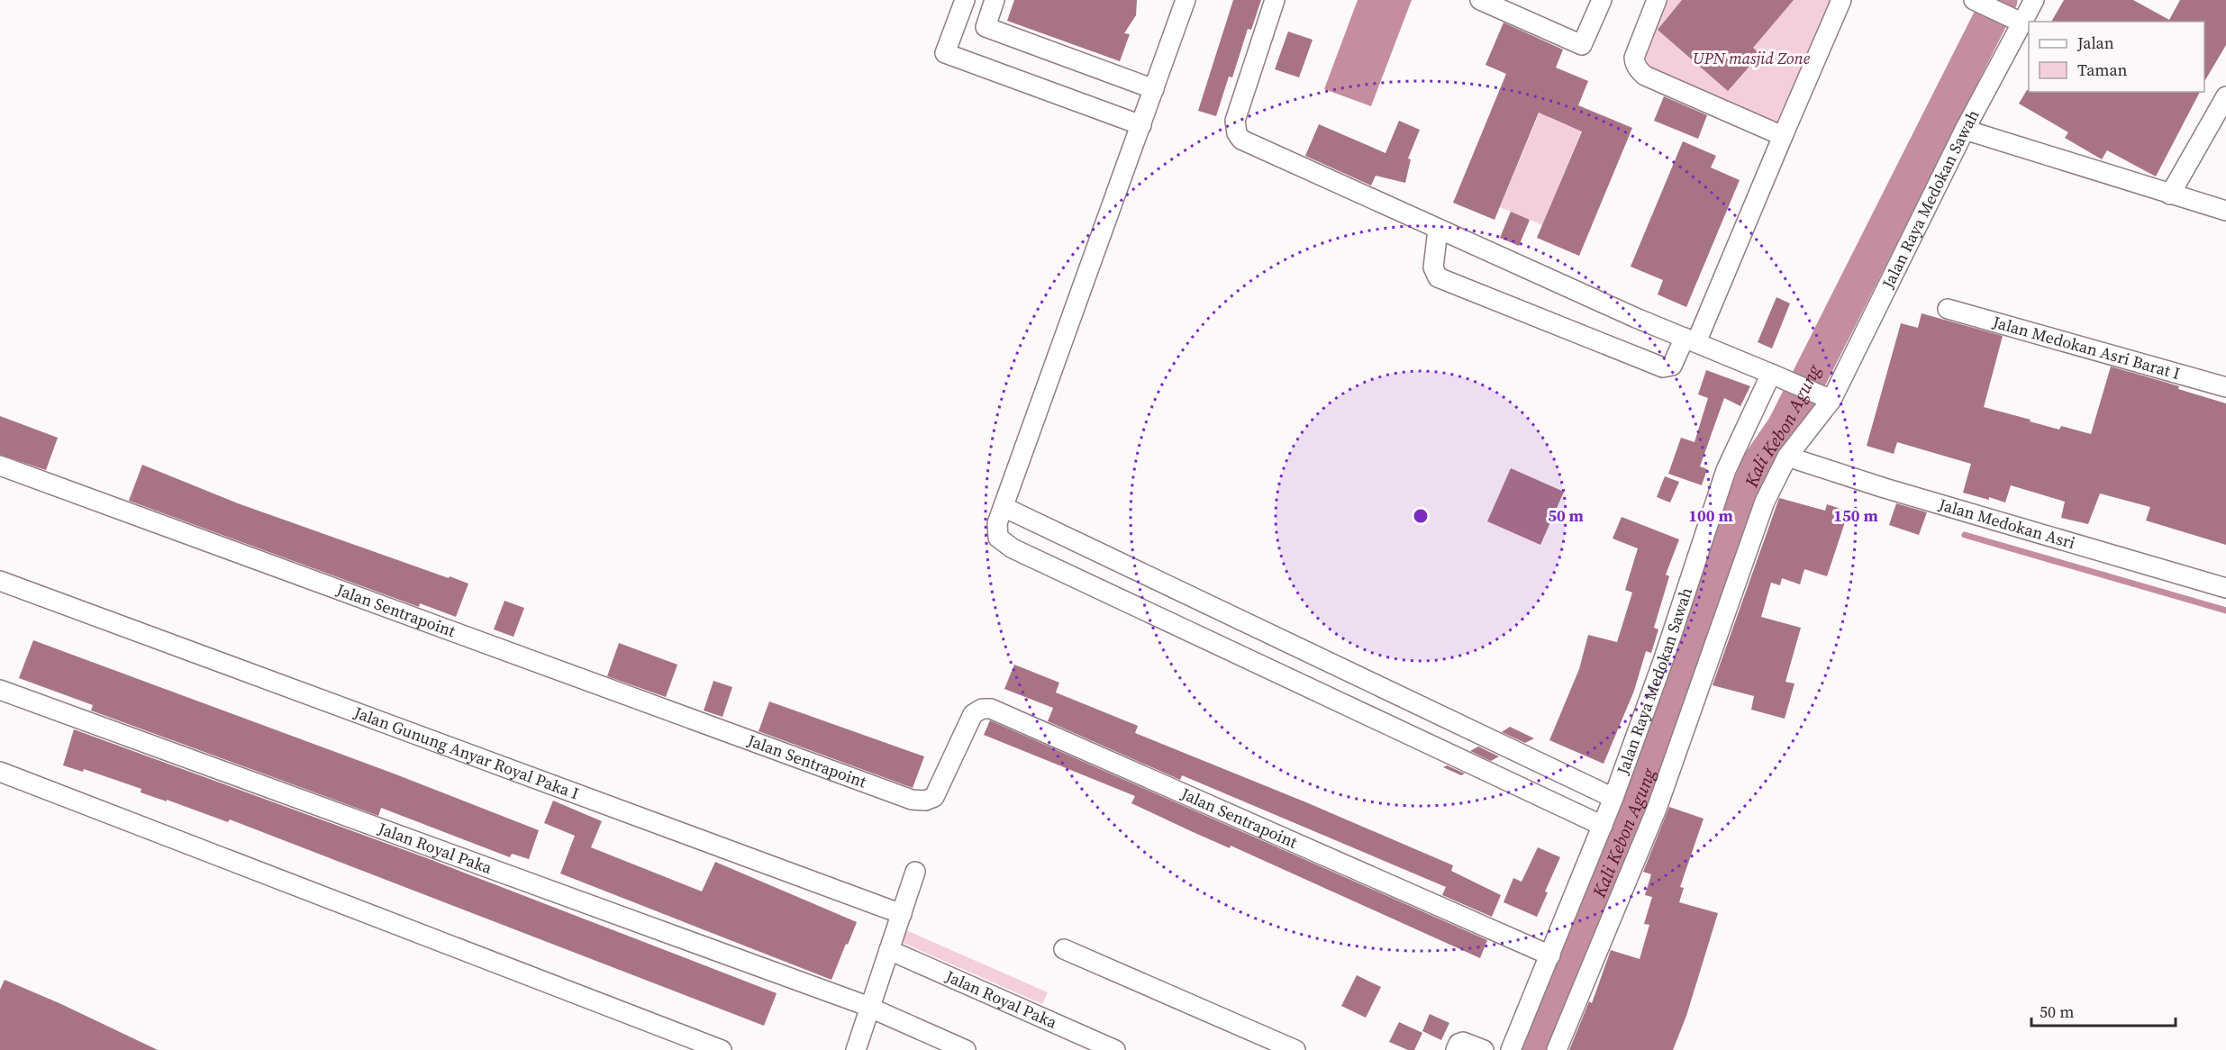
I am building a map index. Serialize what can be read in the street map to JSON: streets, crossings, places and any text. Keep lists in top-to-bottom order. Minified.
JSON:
{"streets":{"street":["Jalan Raya Medokan Sawah","Jalan Medokan Asri Barat I","Jalan Medokan Asri","Jalan Sentrapoint","Jalan Gunung Anyar Royal Paka I","Jalan Royal Paka"]},"crossings":[["Jalan Raya Medokan Sawah","Jalan Medokan Asri"],["Jalan Raya Medokan Sawah","Jalan Sentrapoint"]],"water":["Kali Kebon Agung"],"parks":["UPN masjid Zone"],"legend":["Jalan","Taman"],"scale_bar":"50 m","rings":["50 m","100 m","150 m"]}
